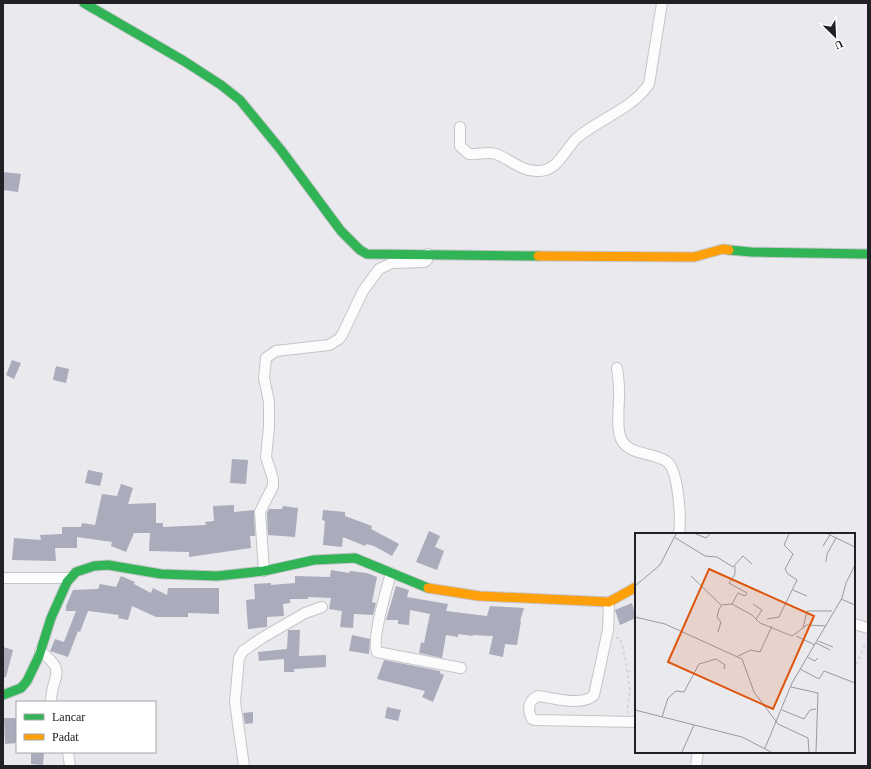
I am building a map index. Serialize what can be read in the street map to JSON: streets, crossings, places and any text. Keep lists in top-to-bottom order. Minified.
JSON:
{"legend":["Lancar","Padat"],"north":"bottom right"}
